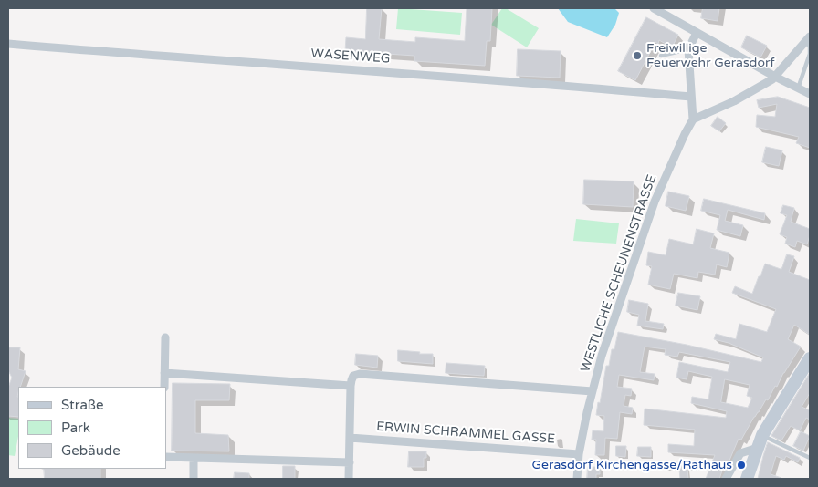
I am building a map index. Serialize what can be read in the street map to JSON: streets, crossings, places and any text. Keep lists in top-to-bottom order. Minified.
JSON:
{"streets":{"street":["WASENWEG","WESTLICHE SCHEUNENSTRASSE","ERWIN SCHRAMMEL GASSE"]},"crossings":[["WESTLICHE SCHEUNENSTRASSE","ERWIN SCHRAMMEL GASSE"]],"places":["Freiwillige Feuerwehr Gerasdorf","Gerasdorf Kirchengasse/Rathaus"],"legend":["Straße","Park","Gebäude"]}
